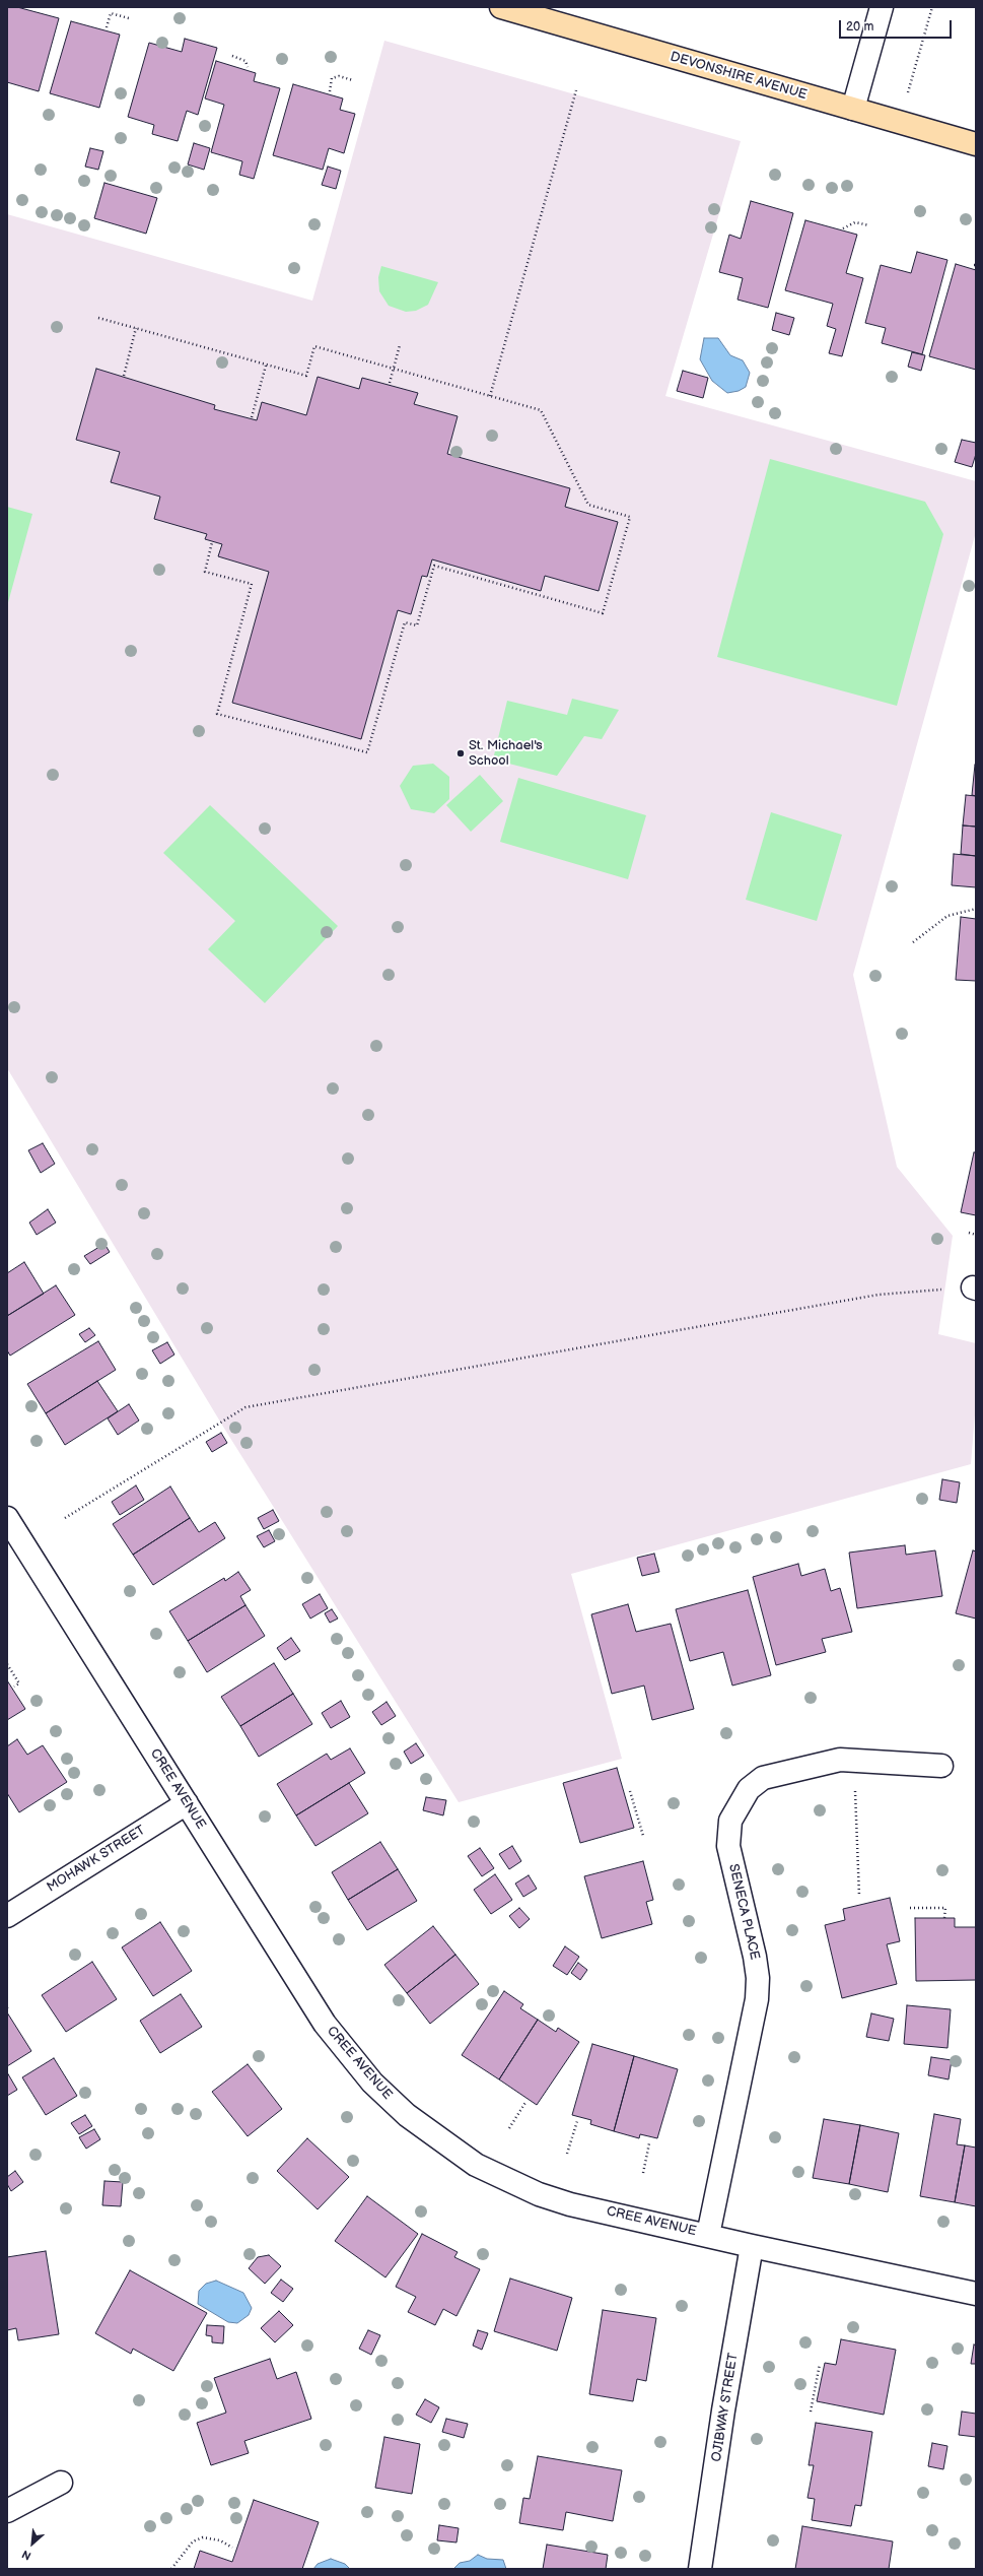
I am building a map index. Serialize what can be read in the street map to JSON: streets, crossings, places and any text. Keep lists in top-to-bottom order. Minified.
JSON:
{"streets":{"main road":["DEVONSHIRE AVENUE"],"street":["CREE AVENUE","MOHAWK STREET","SENECA PLACE","OJIBWAY STREET"]},"crossings":[["CREE AVENUE","MOHAWK STREET"],["CREE AVENUE","SENECA PLACE"],["CREE AVENUE","OJIBWAY STREET"]],"places":["St. Michael's School"],"scale_bar":"20 m","north":"bottom left"}
